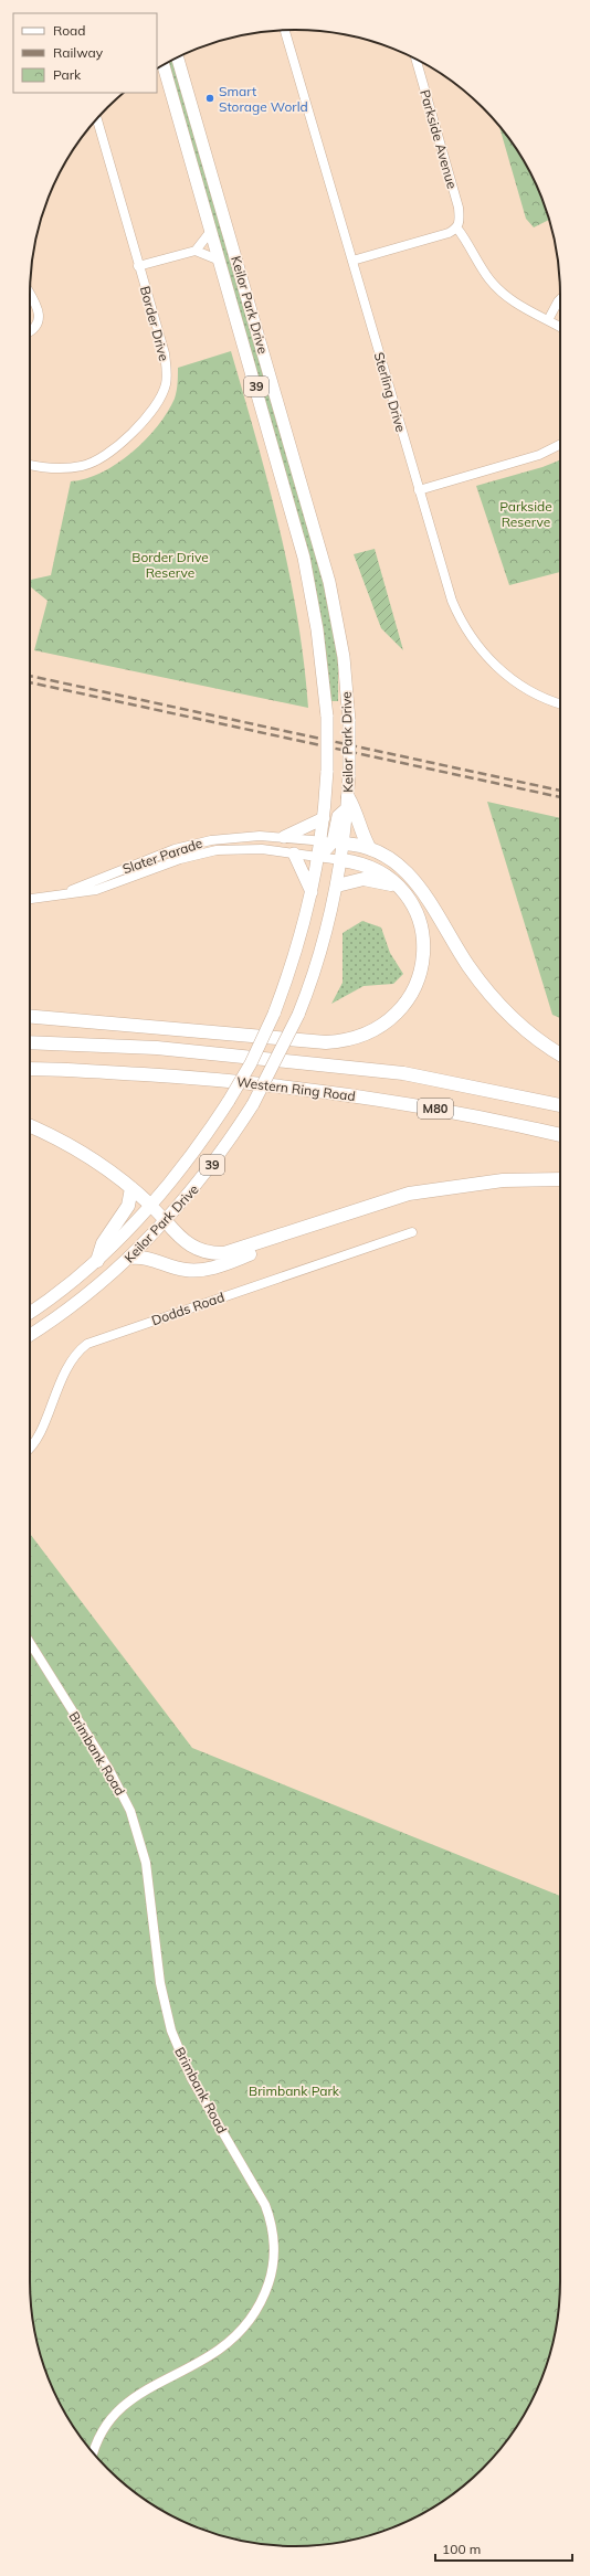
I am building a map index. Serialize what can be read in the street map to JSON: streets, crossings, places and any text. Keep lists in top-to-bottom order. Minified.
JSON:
{"streets":{"highway":["Western Ring Road","M80"],"main road":["Keilor Park Drive","39"],"street":["Parkside Avenue","Border Drive","Sterling Drive","Slater Parade","Dodds Road","Brimbank Road"]},"crossings":[["Keilor Park Drive","Slater Parade"]],"parks":["Parkside Reserve","Border Drive Reserve","Brimbank Park"],"places":["Smart Storage World"],"legend":["Road","Railway","Park"],"scale_bar":"100 m"}
